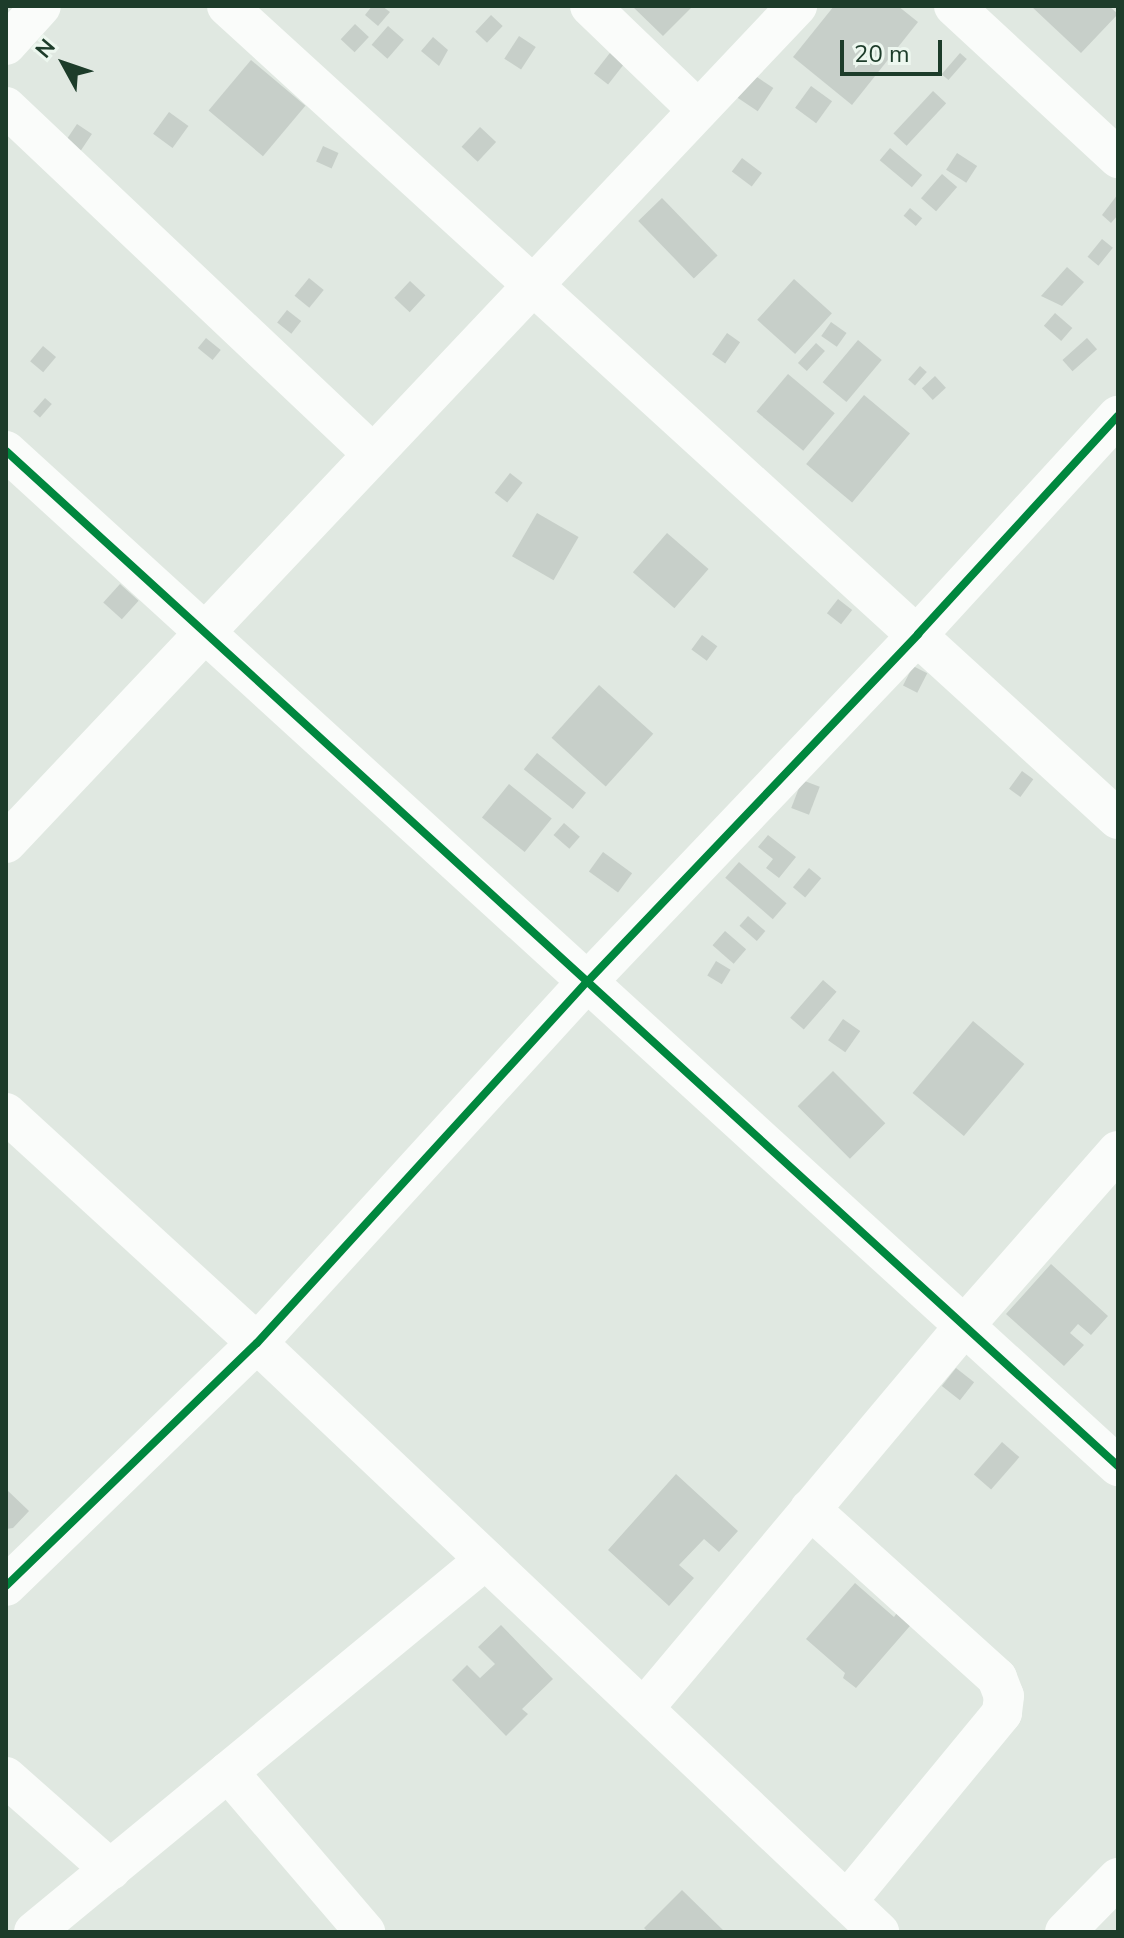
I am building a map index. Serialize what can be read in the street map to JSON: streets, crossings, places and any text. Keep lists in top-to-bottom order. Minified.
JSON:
{"scale_bar":"20 m","north":"top left"}
